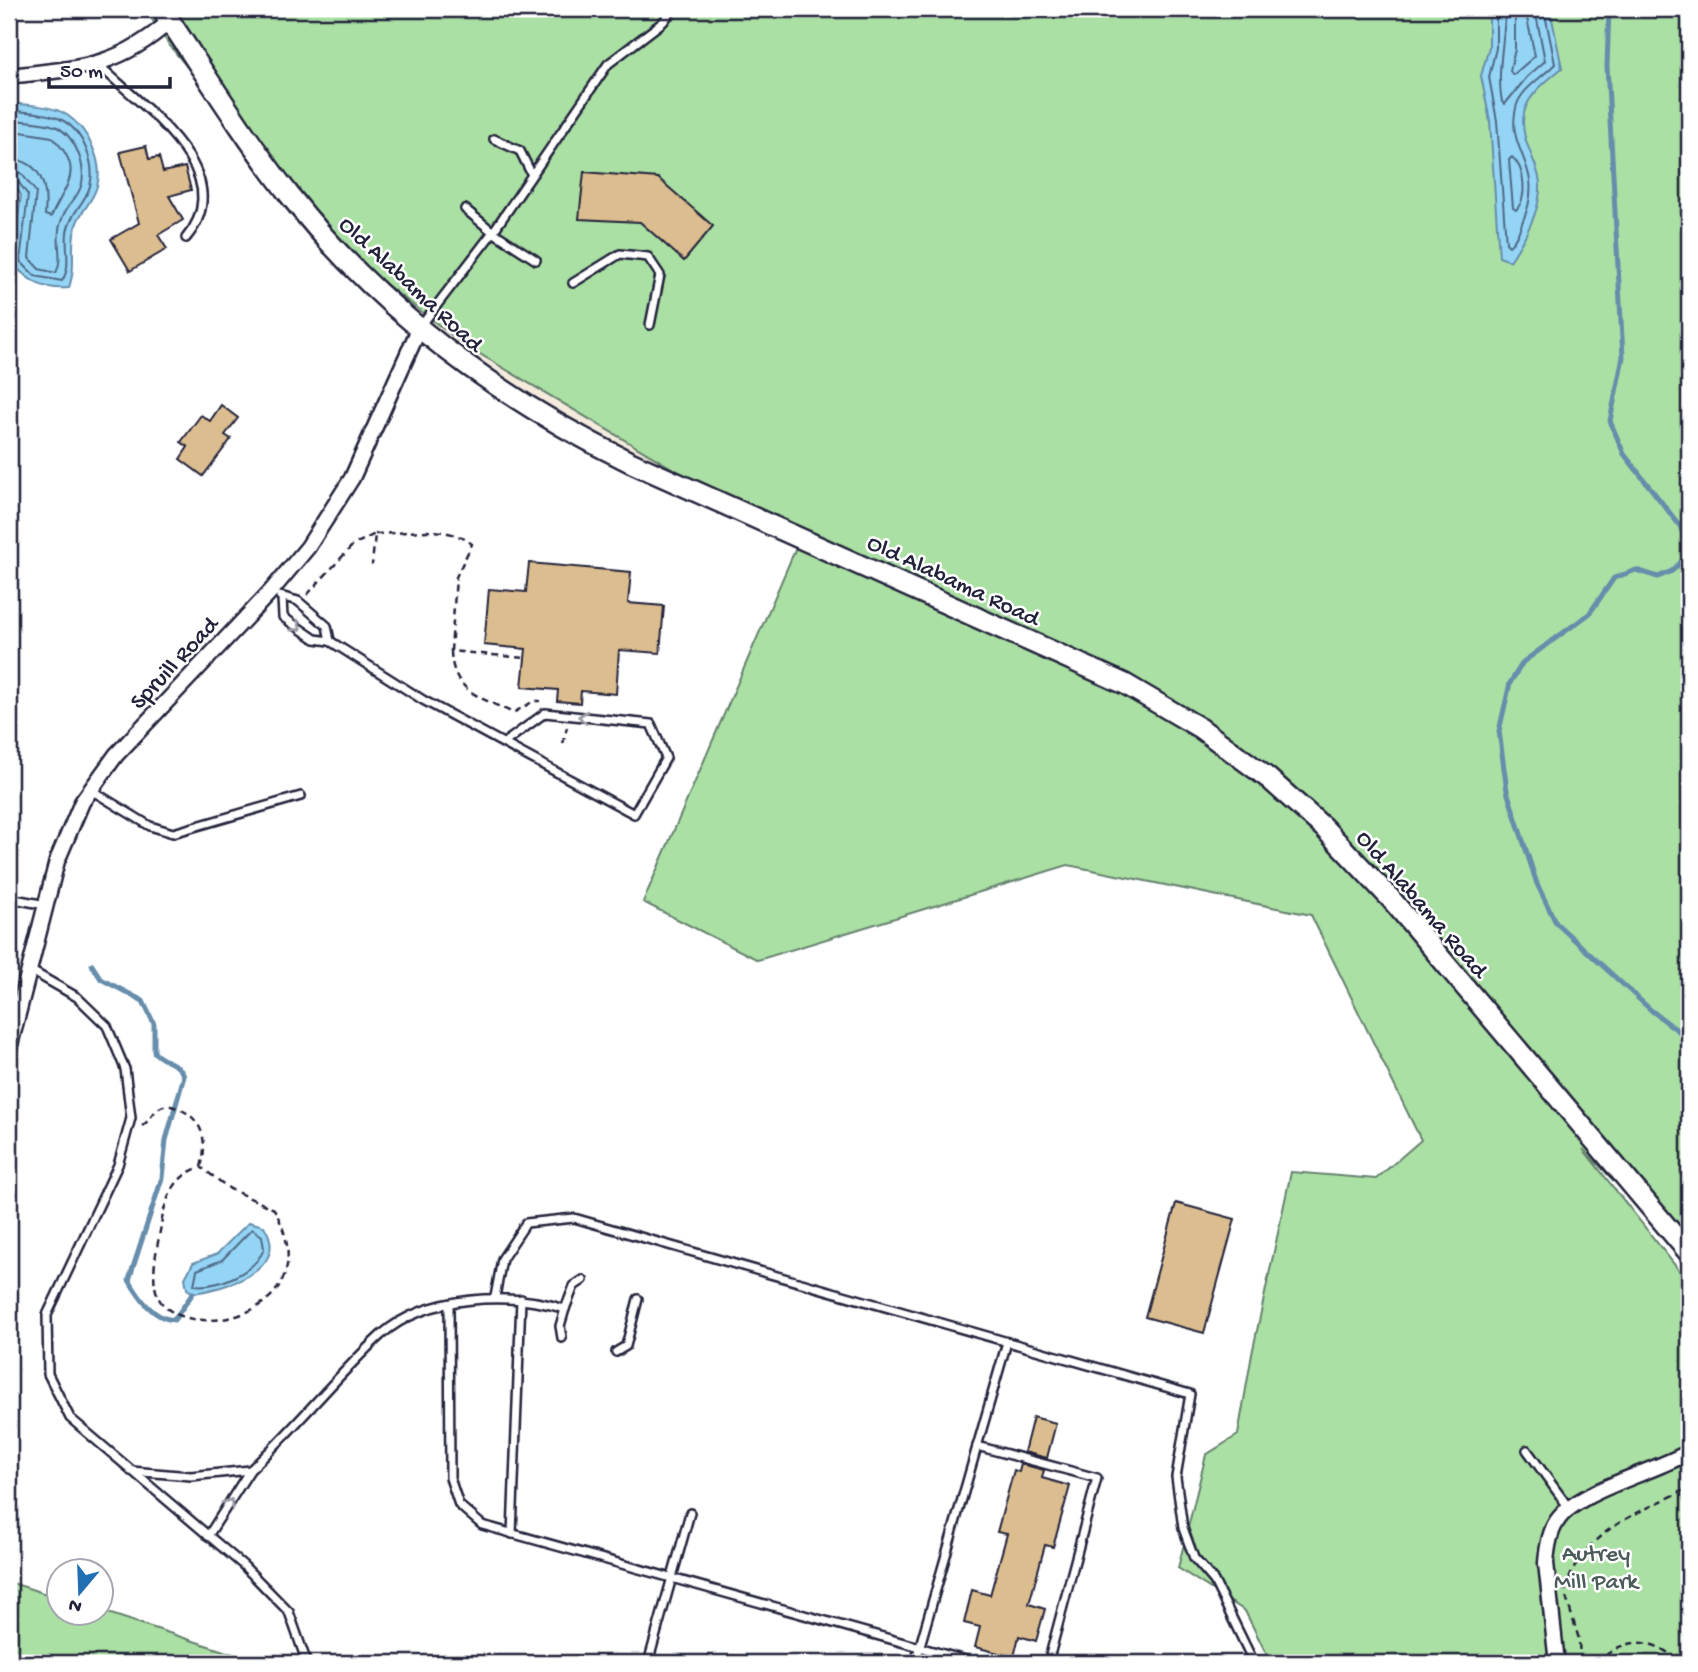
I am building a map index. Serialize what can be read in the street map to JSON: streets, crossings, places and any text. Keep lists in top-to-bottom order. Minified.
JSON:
{"streets":{"main road":["Old Alabama Road"],"street":["Spruill Road"]},"crossings":[["Old Alabama Road","Spruill Road"]],"parks":["Autrey Mill Park"],"scale_bar":"50 m","north":"bottom"}
